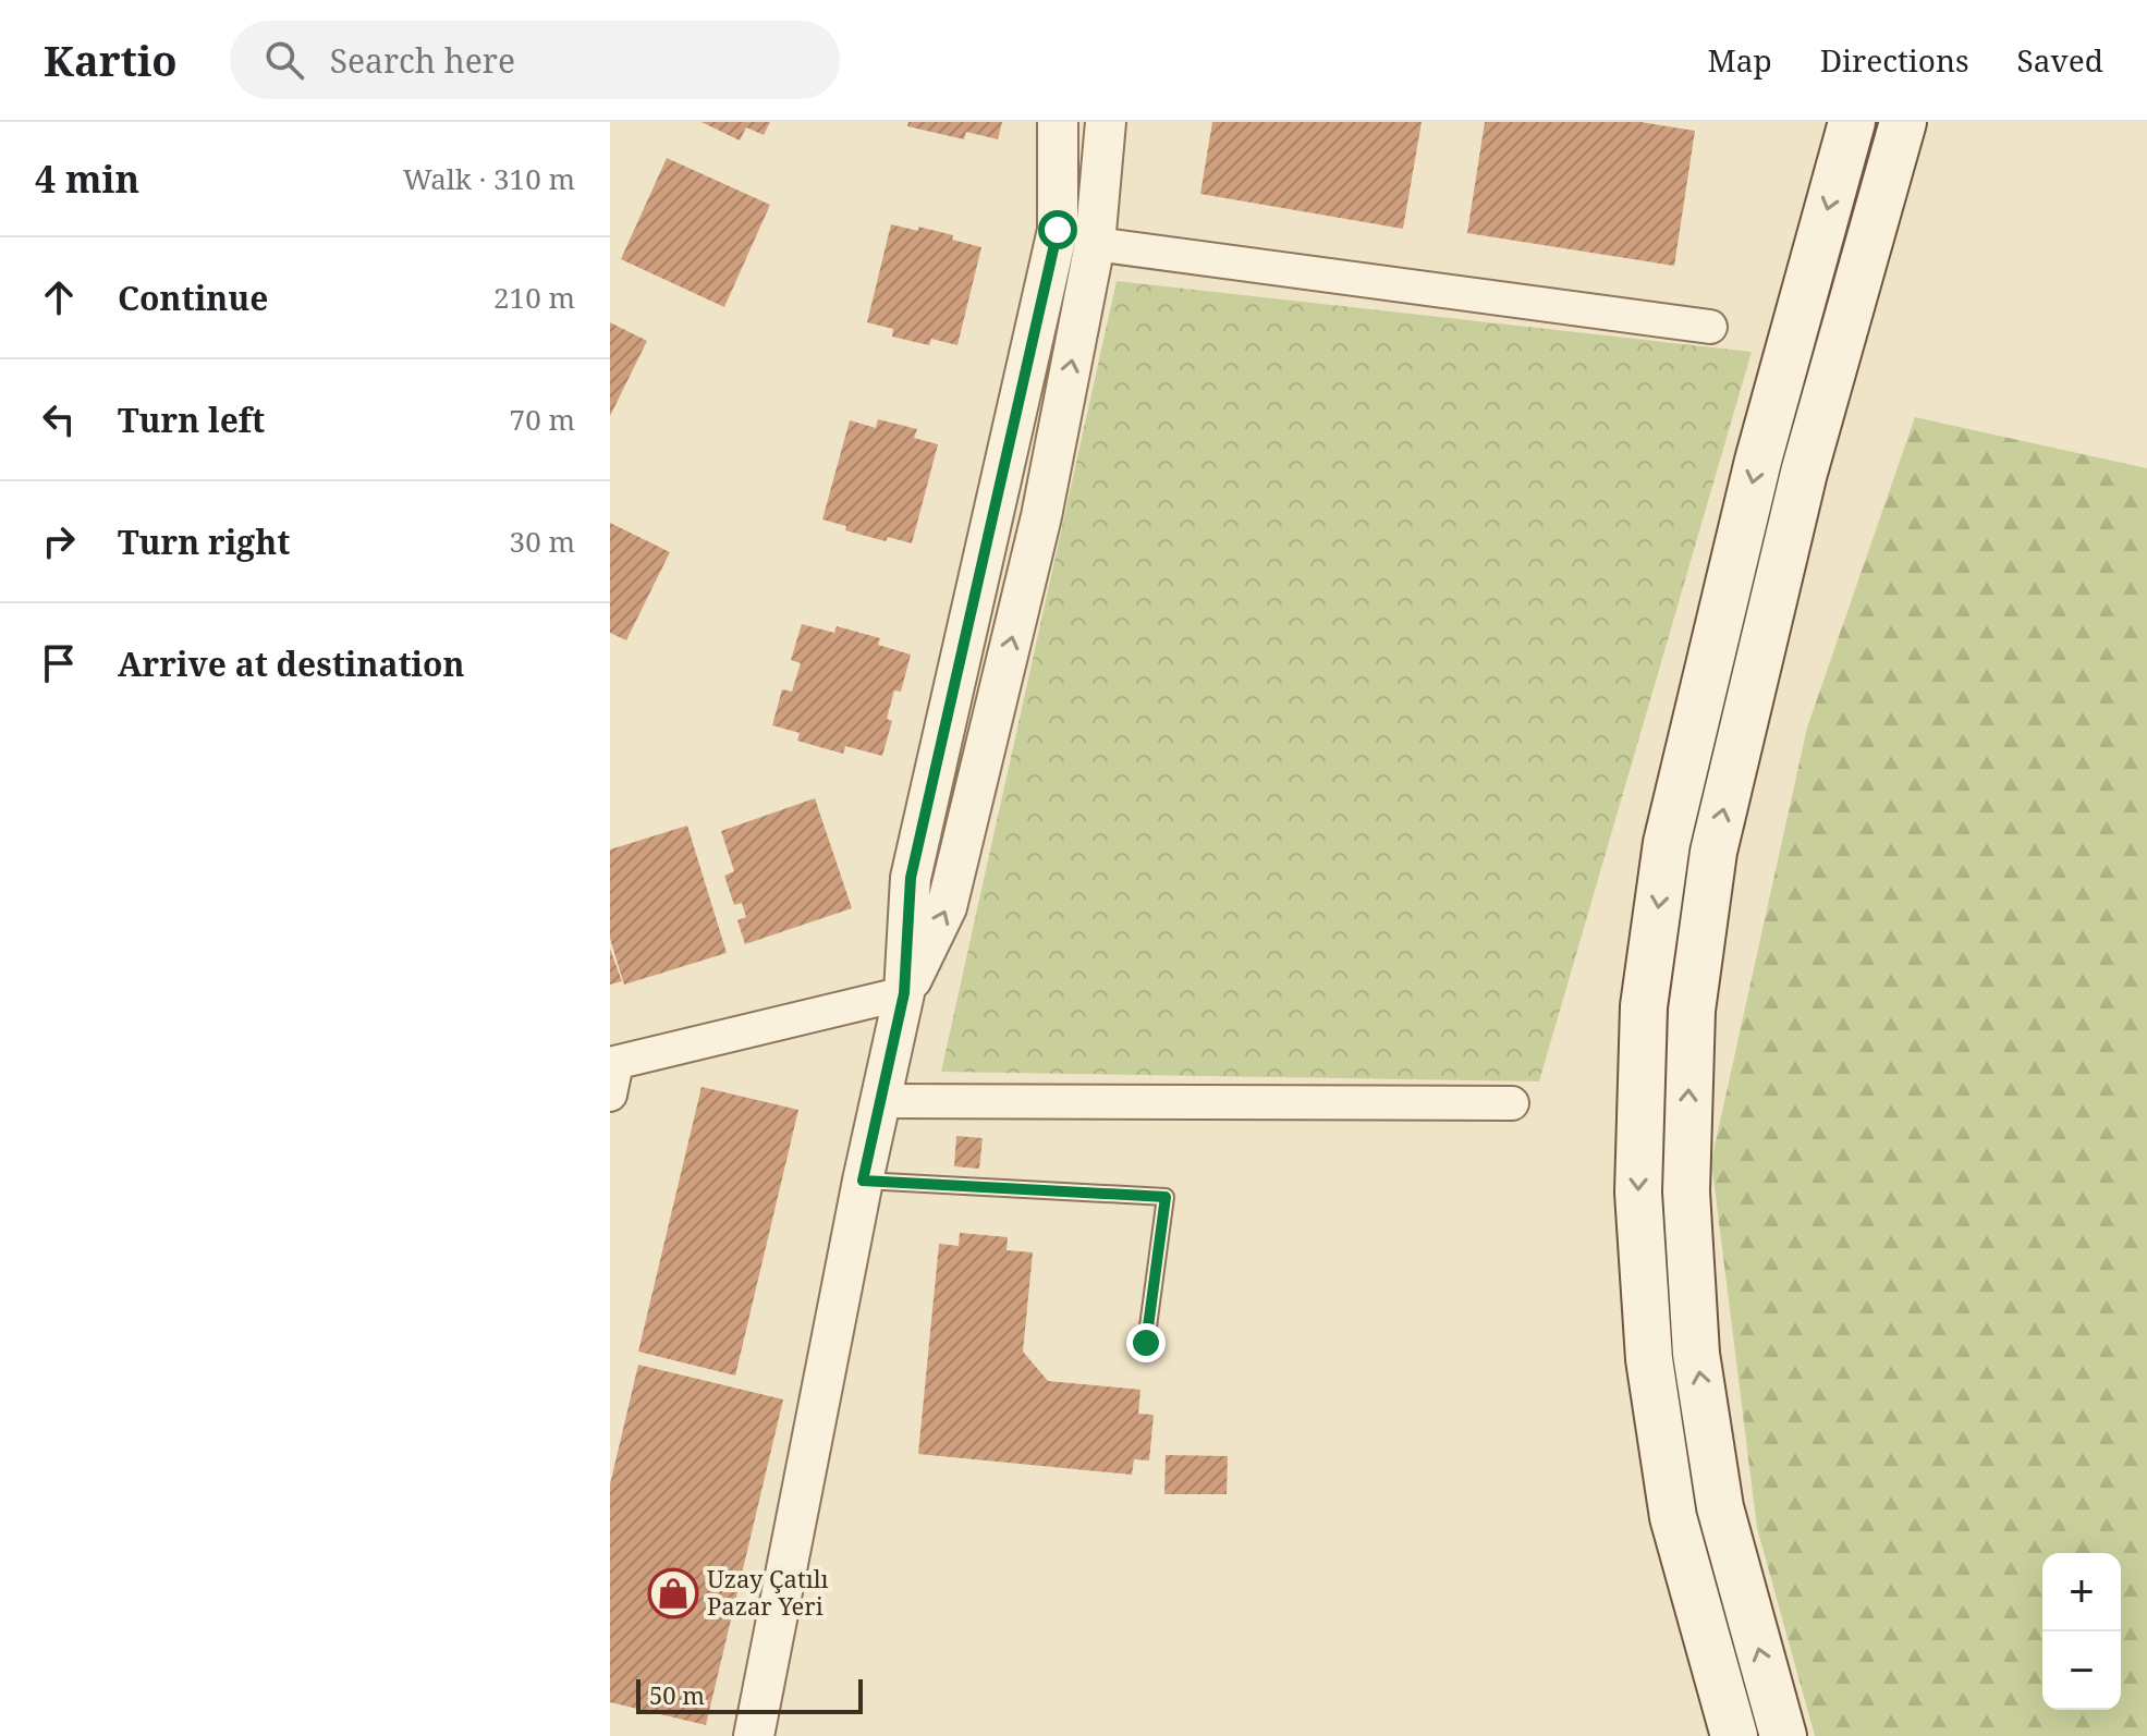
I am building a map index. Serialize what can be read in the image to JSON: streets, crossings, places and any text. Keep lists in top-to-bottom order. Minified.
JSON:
{"places":{"shop":["Uzay Çatılı Pazar Yeri"]},"scale_bar":"50 m","page":{"header":"Kartio","search":"Search here","nav":["Map","Directions","Saved"],"heading":["4 min","Walk · 310 m"],"list":[["Continue","210 m"],["Turn left","70 m"],["Turn right","30 m"],"Arrive at destination"],"map_buttons":["+","−"],"scale":"50 m"}}
